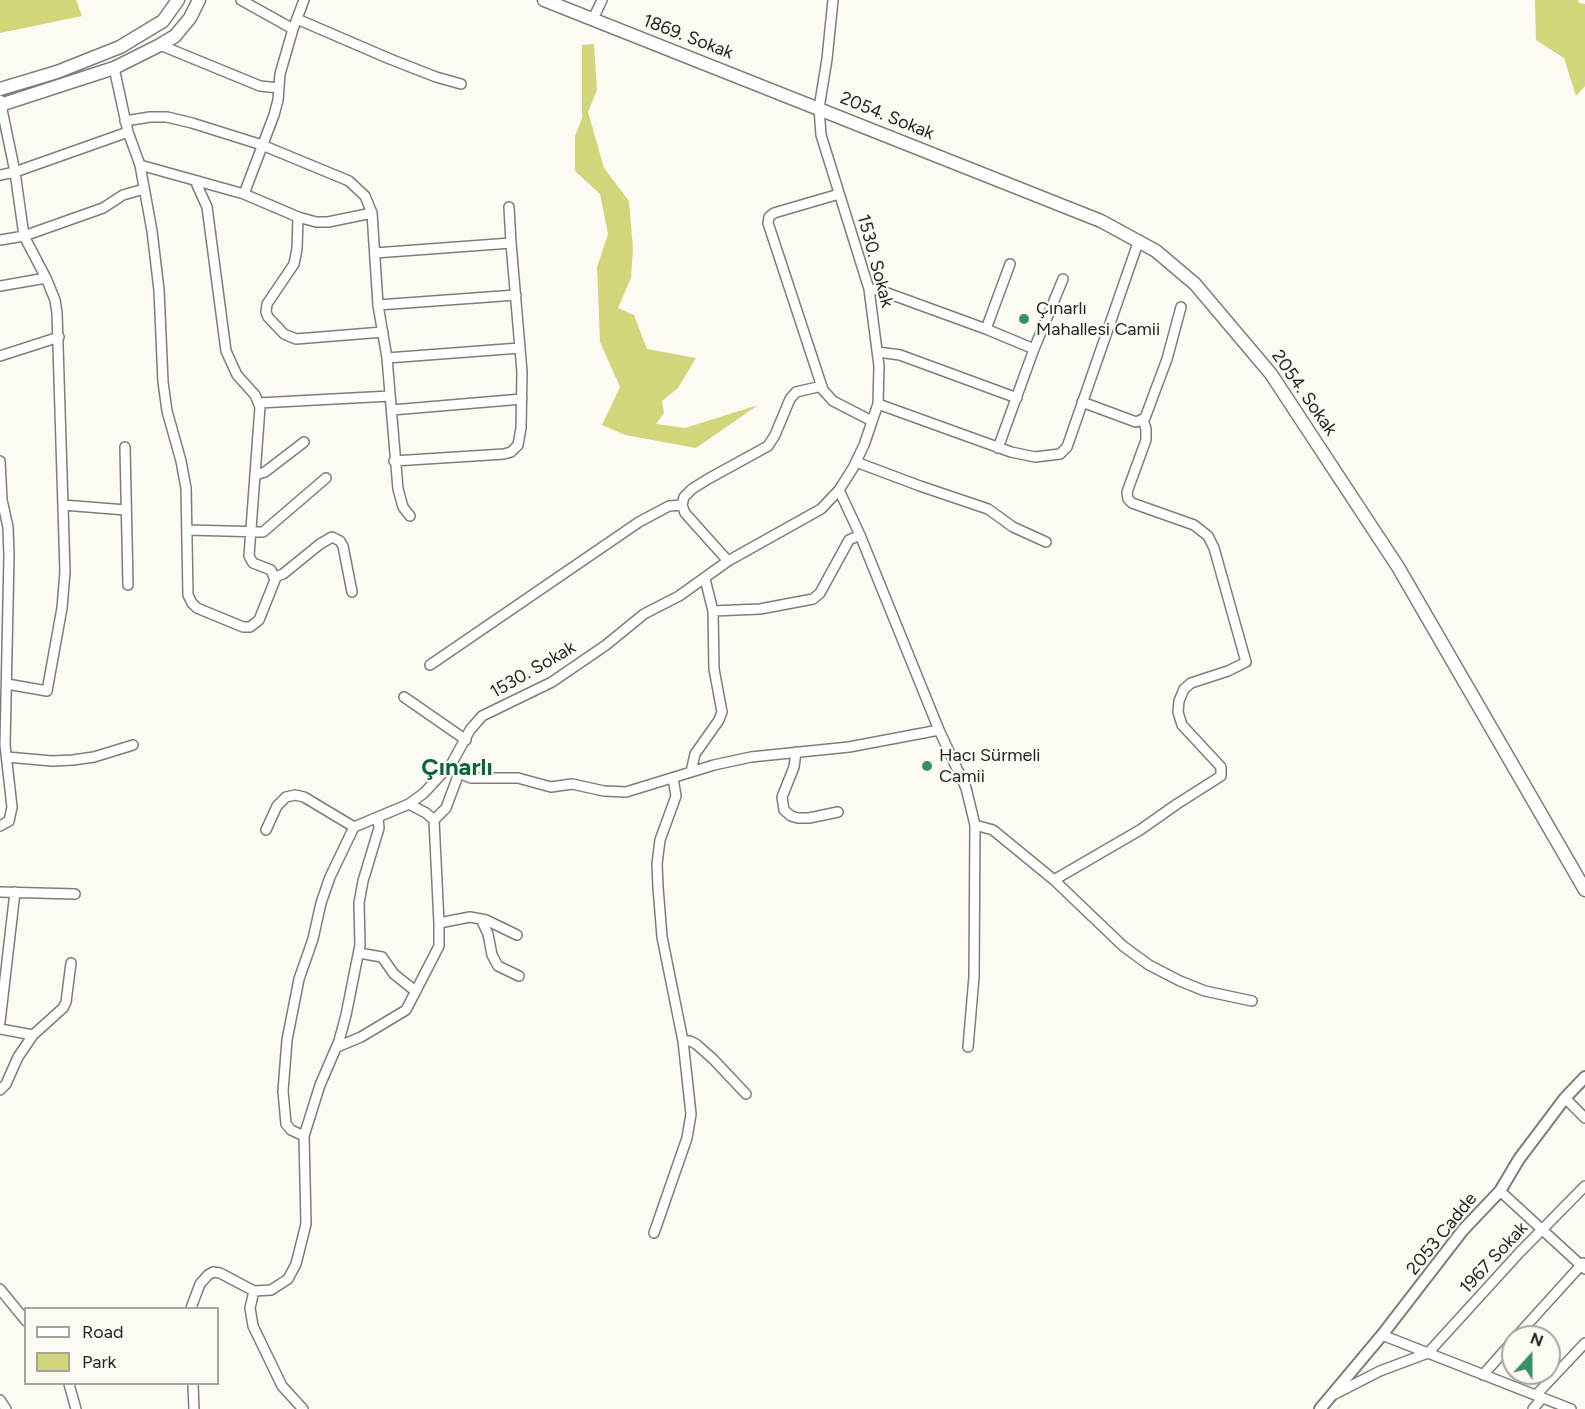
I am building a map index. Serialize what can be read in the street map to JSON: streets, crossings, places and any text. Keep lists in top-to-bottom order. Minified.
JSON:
{"streets":{"main road":["1869. Sokak","2054. Sokak"],"street":["1530. Sokak","2053 Cadde","1967 Sokak"]},"crossings":[["1869. Sokak","2054. Sokak"],["1869. Sokak","1530. Sokak"],["2054. Sokak","1530. Sokak"]],"districts":["Çınarlı"],"places":["Çınarlı Mahallesi Camii","Hacı Sürmeli Camii"],"legend":["Road","Park"],"north":"top"}
